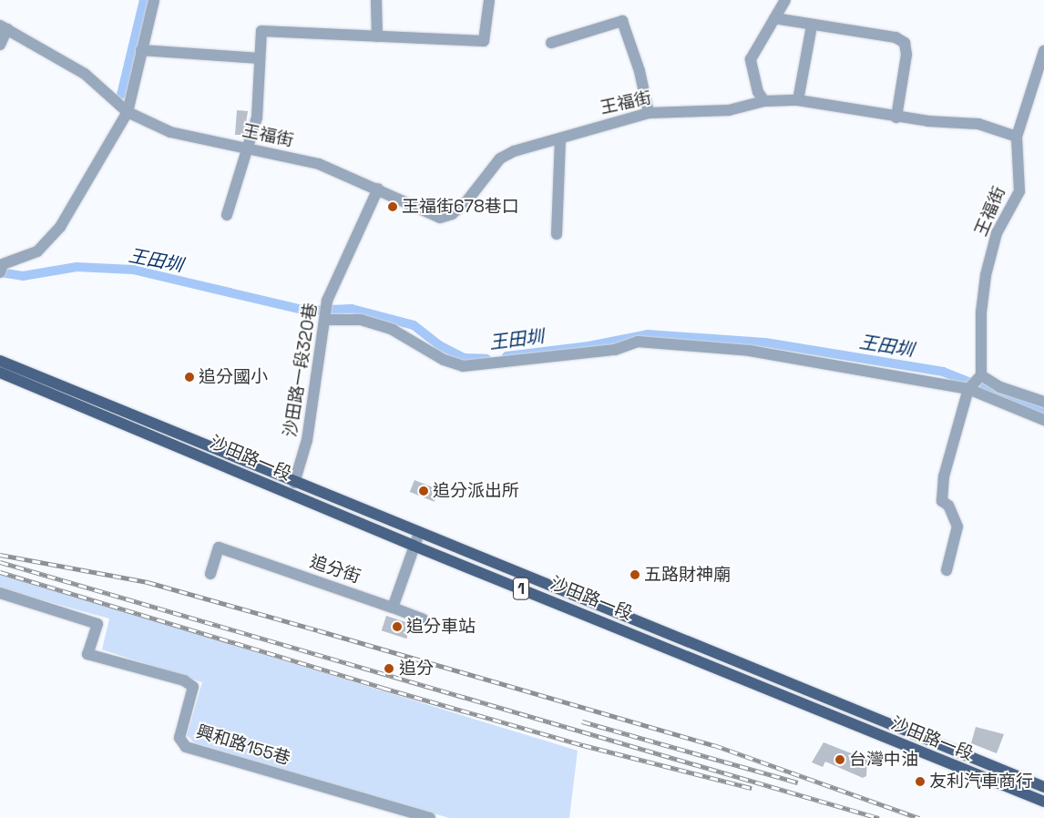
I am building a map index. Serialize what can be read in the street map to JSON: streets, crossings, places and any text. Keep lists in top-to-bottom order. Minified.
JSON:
{"streets":{"main road":["沙田路一段","1"],"street":["王福街","沙田路一段320巷","追分街","興和路155巷"]},"crossings":[["王福街","沙田路一段320巷"],["沙田路一段320巷","沙田路一段"]],"water":["王田圳"],"places":["王福街678巷口","追分國小","追分派出所","五路財神廟","追分車站","追分","台灣中油","友利汽車商行"]}
